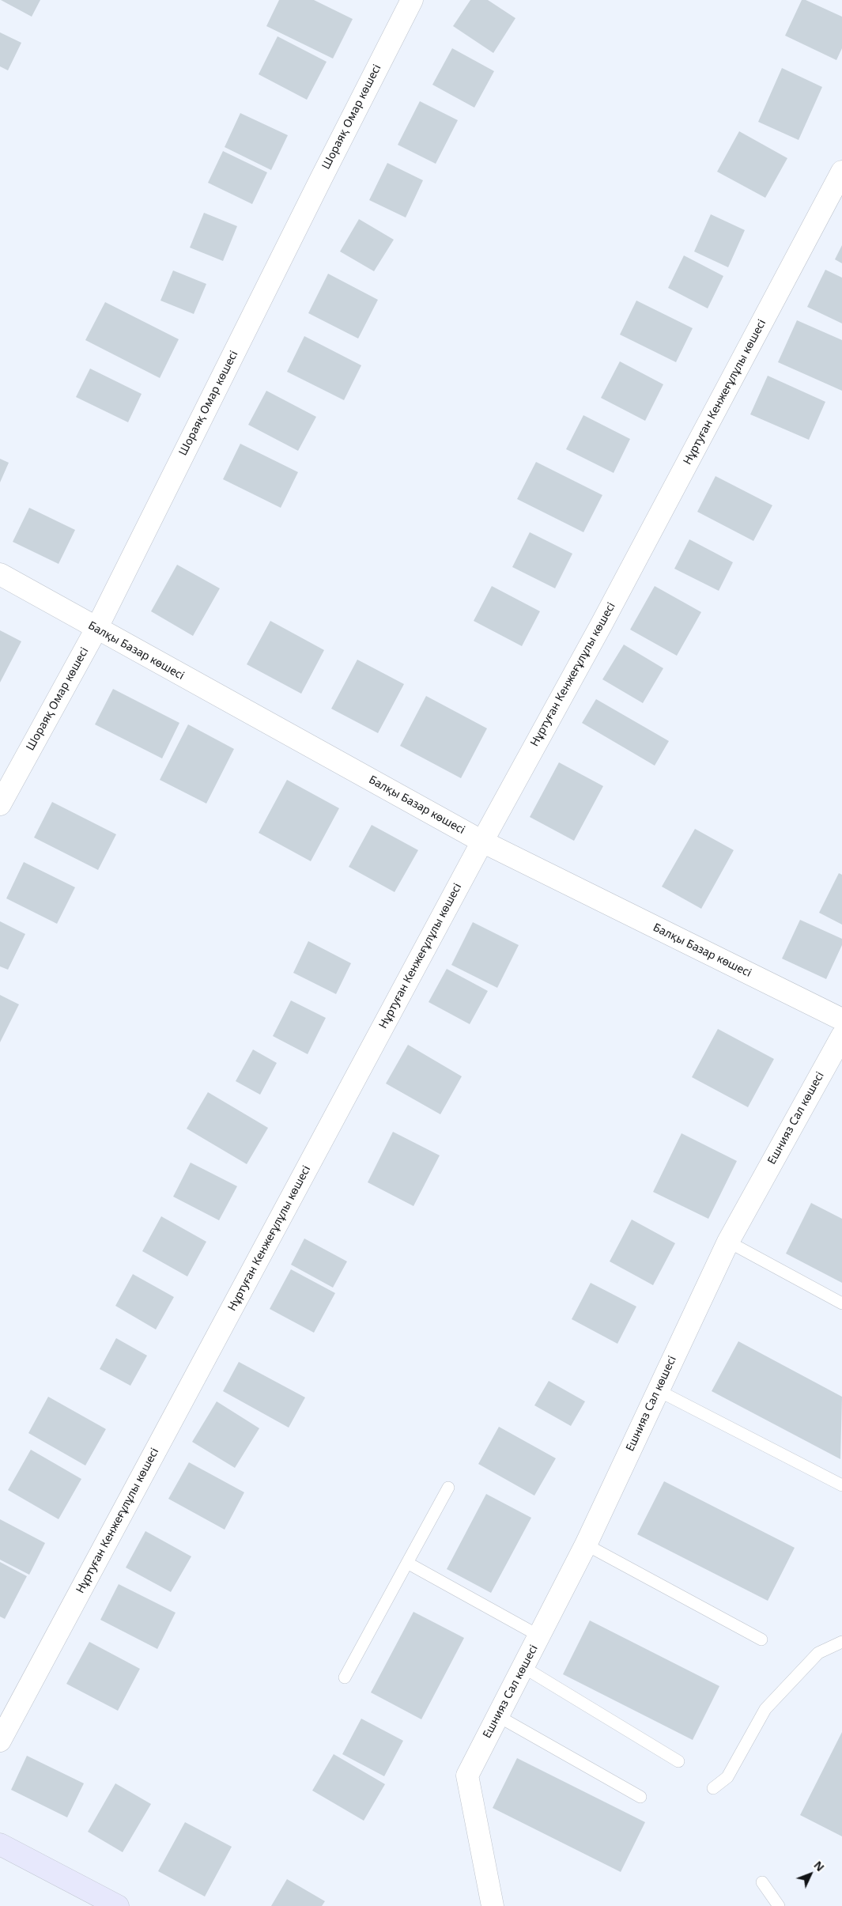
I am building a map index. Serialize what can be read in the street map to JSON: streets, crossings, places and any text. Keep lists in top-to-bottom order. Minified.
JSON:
{"streets":{"street":["Шораяқ Омар көшесі","Нұртуған Кенжеғұлұлы көшесі","Балқы Базар көшесі","Ешнияз Сал көшесі"]},"crossings":[["Шораяқ Омар көшесі","Балқы Базар көшесі"],["Нұртуған Кенжеғұлұлы көшесі","Балқы Базар көшесі"]],"north":"top right"}
